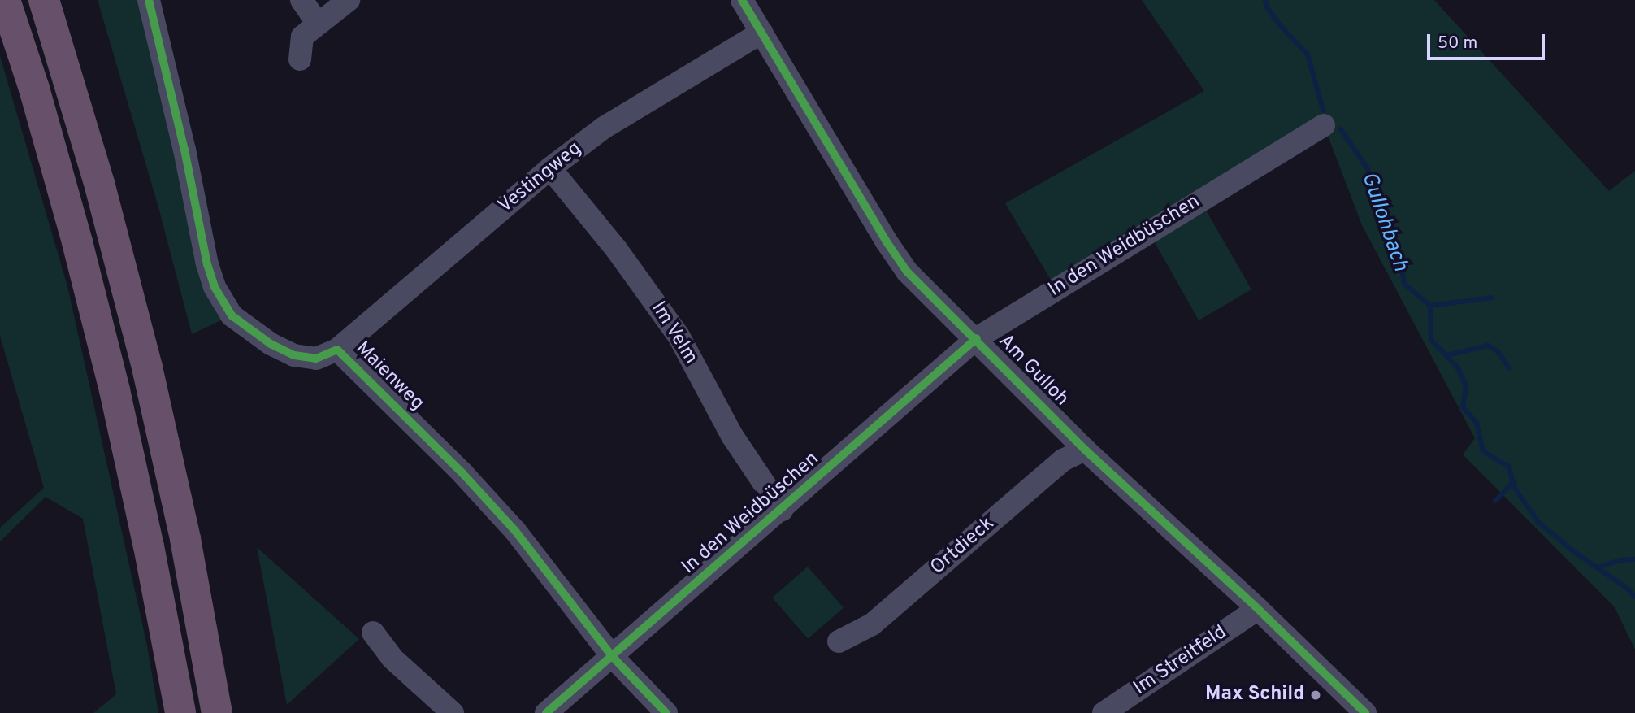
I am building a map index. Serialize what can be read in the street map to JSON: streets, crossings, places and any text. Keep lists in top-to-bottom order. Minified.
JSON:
{"streets":{"street":["Vestingweg","In den Weidbüschen","Im Velm","Am Gulloh","Maienweg","Ortdieck","Im Streitfeld"]},"crossings":[["Vestingweg","Im Velm"],["Vestingweg","Am Gulloh"],["Vestingweg","Maienweg"],["In den Weidbüschen","Im Velm"],["In den Weidbüschen","Am Gulloh"],["In den Weidbüschen","Maienweg"],["Am Gulloh","Ortdieck"],["Am Gulloh","Im Streitfeld"]],"water":["Gullohbach"],"places":["Max Schild"],"scale_bar":"50 m"}
